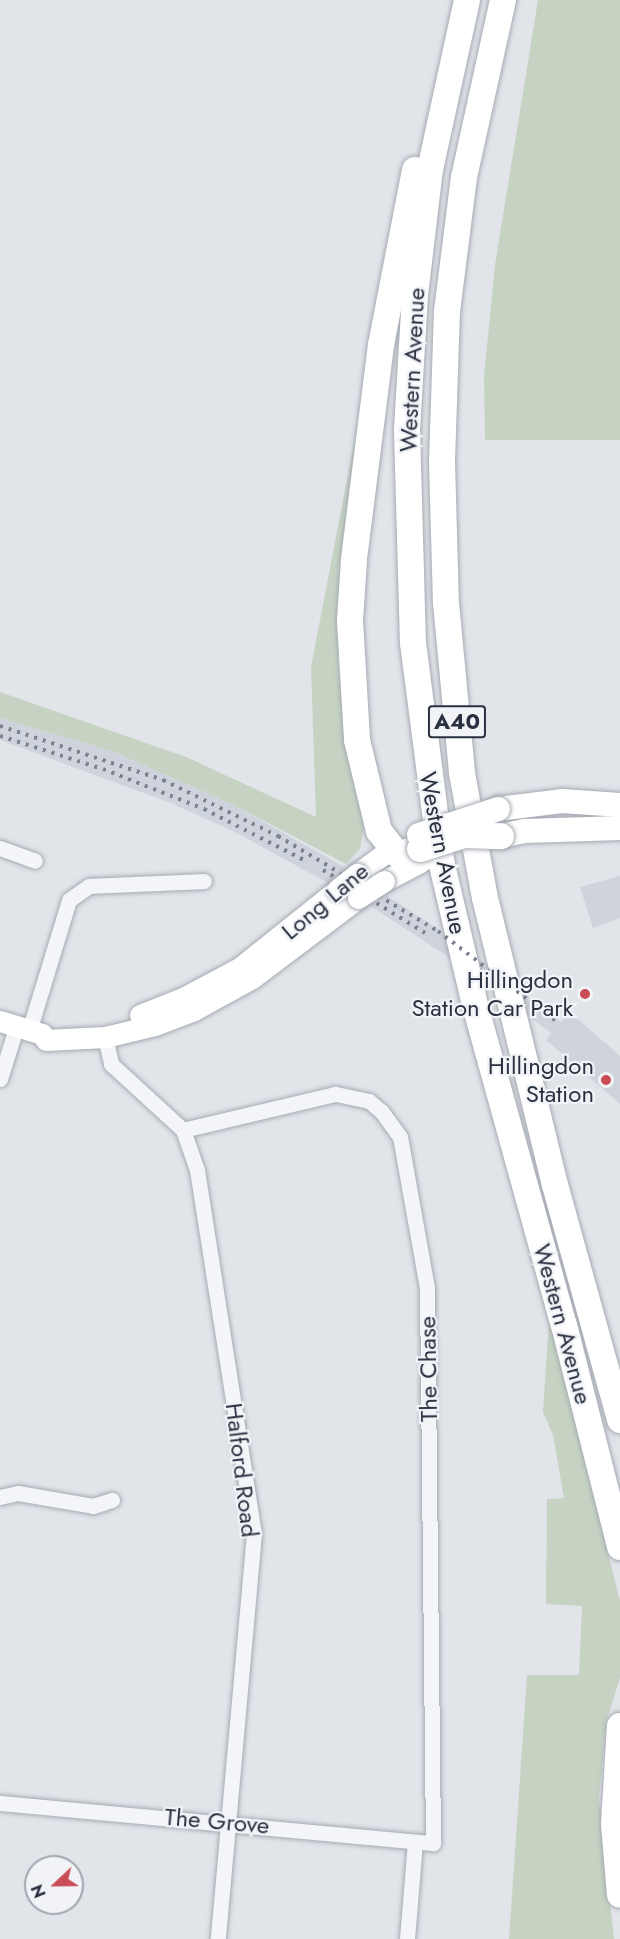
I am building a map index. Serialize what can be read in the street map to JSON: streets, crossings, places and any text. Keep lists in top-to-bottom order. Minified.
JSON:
{"streets":{"highway":["Western Avenue","A40"],"main road":["Long Lane"],"street":["The Chase","Halford Road","The Grove"]},"crossings":[["Long Lane","Halford Road"],["The Chase","Halford Road"],["The Chase","The Grove"],["Halford Road","The Grove"]],"places":["Hillingdon Station Car Park","Hillingdon Station"],"north":"left"}
